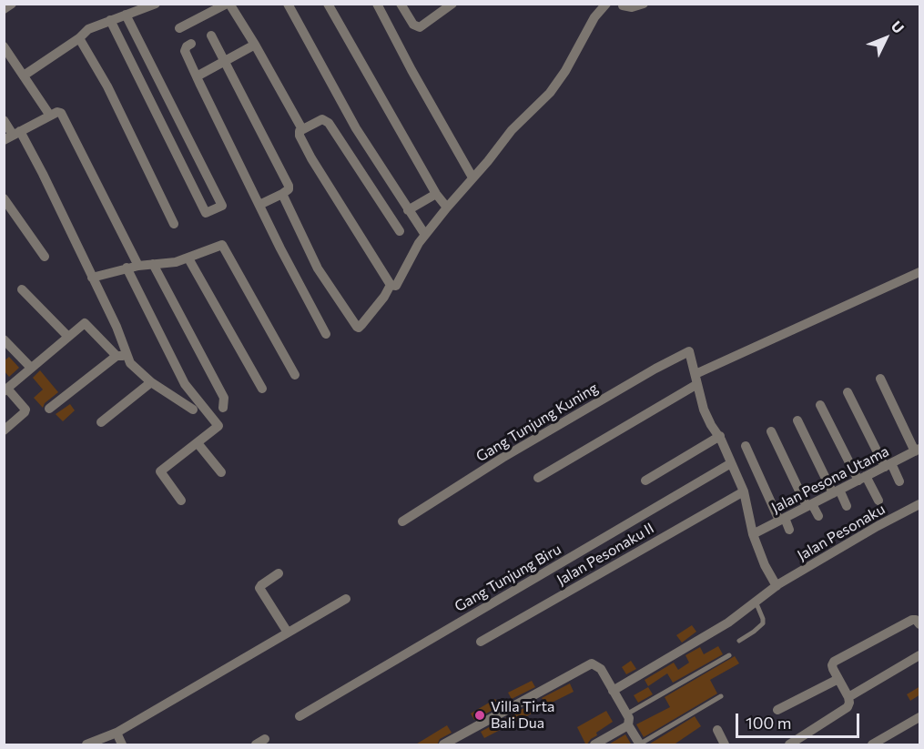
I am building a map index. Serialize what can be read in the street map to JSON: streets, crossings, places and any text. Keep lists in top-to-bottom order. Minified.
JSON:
{"streets":{"street":["Gang Tunjung Kuning","Jalan Pesona Utama","Jalan Pesonaku","Jalan Pesonaku II","Gang Tunjung Biru"]},"places":["Villa Tirta Bali Dua"],"scale_bar":"100 m","north":"top right"}
